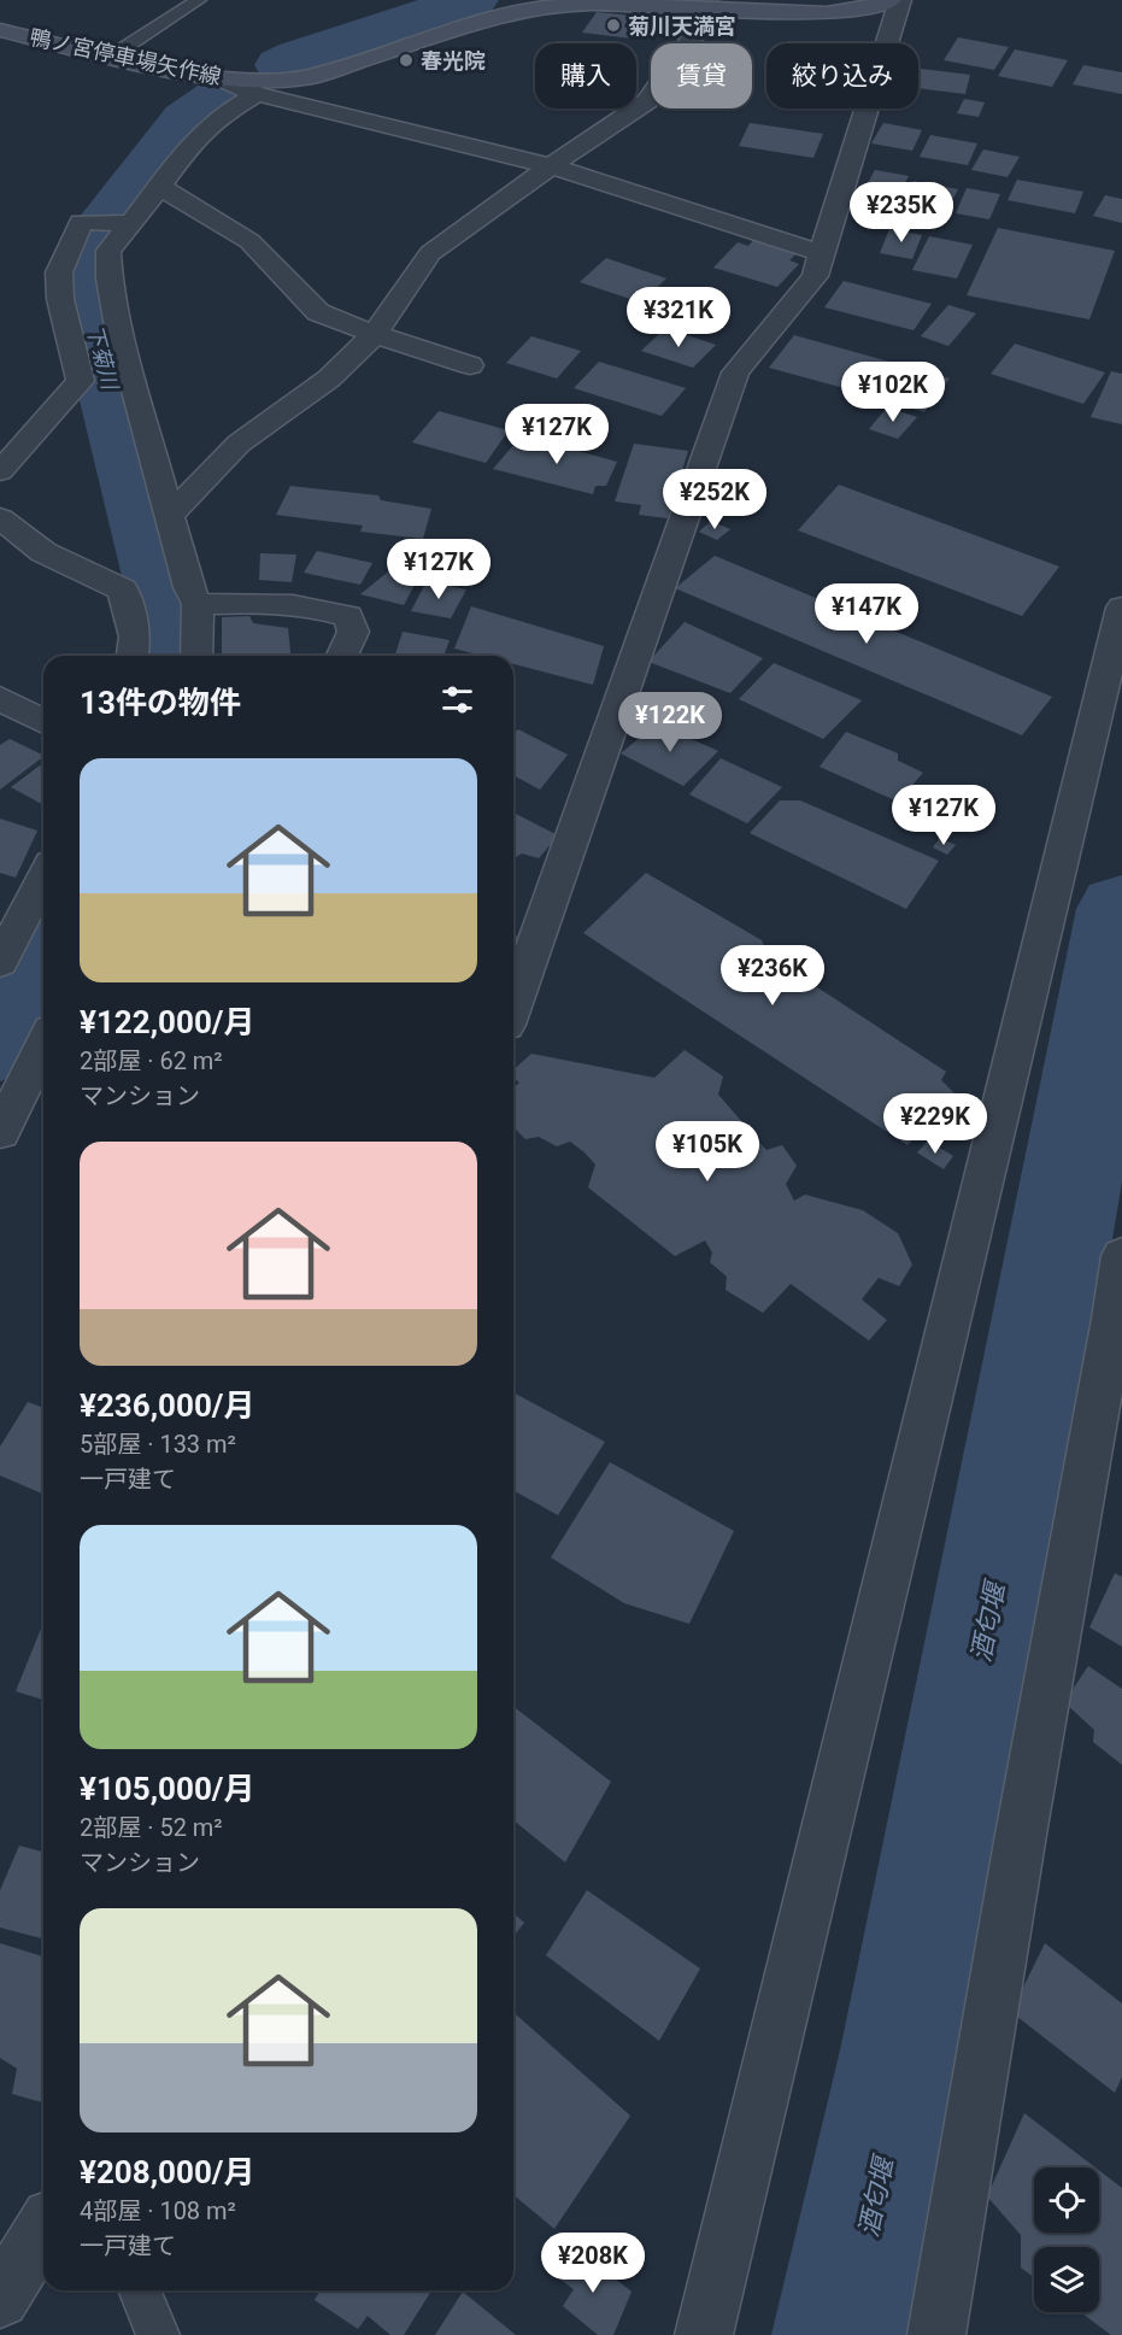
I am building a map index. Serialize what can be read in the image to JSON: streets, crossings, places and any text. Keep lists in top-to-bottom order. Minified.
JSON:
{"streets":{"main road":["鴨ノ宮停車場矢作線"]},"water":["下菊川","酒匂堰"],"places":["菊川天満宮","春光院"],"page":{"chip":["購入","賃貸","絞り込み"],"price":["¥235K","¥321K","¥102K","¥127K","¥252K","¥127K","¥147K","¥122K","¥127K","¥236K","¥229K","¥105K","¥208K"],"heading":"13件の物件","list":[{"name":"¥122,000/月","note":"2部屋 · 62 m² · マンション"},{"name":"¥236,000/月","note":"5部屋 · 133 m² · 一戸建て"},{"name":"¥105,000/月","note":"2部屋 · 52 m² · マンション"},{"name":"¥208,000/月","note":"4部屋 · 108 m² · 一戸建て"}]}}
